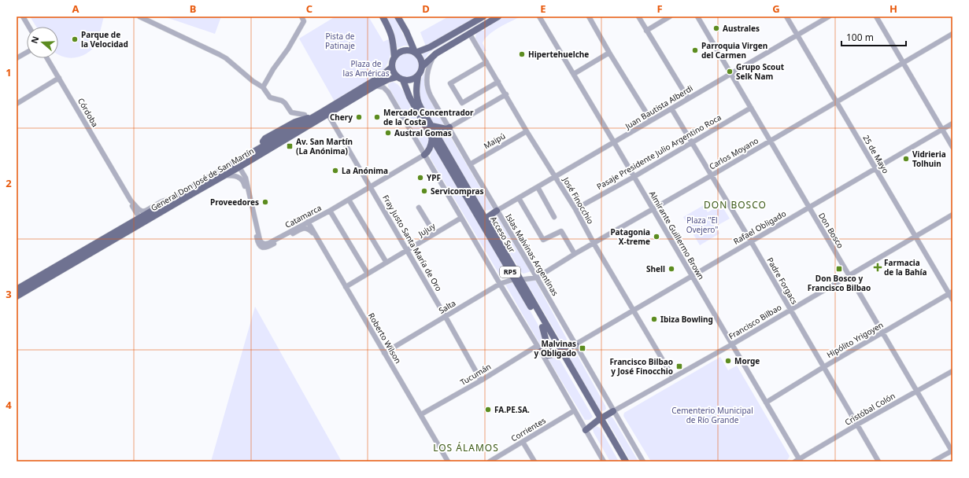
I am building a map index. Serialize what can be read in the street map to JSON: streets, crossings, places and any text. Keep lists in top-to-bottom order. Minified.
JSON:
{"streets":{"main road":["General Don José de San Martín","Acceso Sur","RP5"],"street":["Juan Bautista Alberdi","Córdoba","Maipú","Pasaje Presidente Julio Argentino Roca","Carlos Moyano","25 de Mayo","José Finocchio","Catamarca","Rafael Obligado","Jujuy","Don Bosco","Almirante Guillermo Brown","Fray Justo Santa María de Oro","Islas Malvinas Argentinas","Padre Forgacs","Salta","Francisco Bilbao","Roberto Wilson","Hipólito Yrigoyen","Tucumán","Cristóbal Colón","Corrientes"]},"crossings":[["Juan Bautista Alberdi","25 de Mayo"],["Juan Bautista Alberdi","José Finocchio"],["Juan Bautista Alberdi","Don Bosco"],["Juan Bautista Alberdi","Almirante Guillermo Brown"],["Juan Bautista Alberdi","Islas Malvinas Argentinas"],["Juan Bautista Alberdi","Padre Forgacs"],["Córdoba","General Don José de San Martín"],["Maipú","José Finocchio"],["Maipú","Islas Malvinas Argentinas"],["Pasaje Presidente Julio Argentino Roca","José Finocchio"],["Pasaje Presidente Julio Argentino Roca","Don Bosco"],["Pasaje Presidente Julio Argentino Roca","Almirante Guillermo Brown"],["Pasaje Presidente Julio Argentino Roca","Padre Forgacs"],["Carlos Moyano","25 de Mayo"],["Carlos Moyano","José Finocchio"],["Carlos Moyano","Don Bosco"],["Carlos Moyano","Acceso Sur"],["Carlos Moyano","Almirante Guillermo Brown"],["Carlos Moyano","Islas Malvinas Argentinas"],["Carlos Moyano","Padre Forgacs"],["Carlos Moyano","Salta"],["25 de Mayo","Rafael Obligado"],["25 de Mayo","Francisco Bilbao"],["25 de Mayo","Hipólito Yrigoyen"],["General Don José de San Martín","Acceso Sur"],["General Don José de San Martín","Fray Justo Santa María de Oro"],["General Don José de San Martín","RP5"],["José Finocchio","Rafael Obligado"],["José Finocchio","Francisco Bilbao"],["Catamarca","Fray Justo Santa María de Oro"],["Catamarca","Roberto Wilson"],["Rafael Obligado","Don Bosco"],["Rafael Obligado","Almirante Guillermo Brown"],["Rafael Obligado","Islas Malvinas Argentinas"],["Rafael Obligado","Padre Forgacs"],["Jujuy","Fray Justo Santa María de Oro"],["Jujuy","Roberto Wilson"],["Don Bosco","Francisco Bilbao"],["Don Bosco","Hipólito Yrigoyen"],["Don Bosco","Cristóbal Colón"],["Acceso Sur","RP5"],["Acceso Sur","Salta"],["Almirante Guillermo Brown","Francisco Bilbao"],["Almirante Guillermo Brown","Hipólito Yrigoyen"],["Almirante Guillermo Brown","Cristóbal Colón"],["Fray Justo Santa María de Oro","Salta"],["Fray Justo Santa María de Oro","Tucumán"],["Islas Malvinas Argentinas","Francisco Bilbao"],["Padre Forgacs","Francisco Bilbao"],["Padre Forgacs","Hipólito Yrigoyen"],["Padre Forgacs","Cristóbal Colón"],["Salta","Roberto Wilson"],["Roberto Wilson","Tucumán"]],"districts":["DON BOSCO","LOS ÁLAMOS"],"parks":["Pista de Patinaje","Plaza de las Américas","Plaza \"El Ovejero\"","Cementerio Municipal de Río Grande"],"places":{"other":["Australes","Parque de la Velocidad","Parroquia Virgen del Carmen","Hipertehuelche","Grupo Scout Selk Nam","Chery","Mercado Concentrador de la Costa","Austral Gomas","Vidrieria Tolhuin","La Anónima","YPF","Servicompras","Proveedores","Patagonia X-treme","Shell","Ibiza Bowling","Morge","FA.PE.SA."],"transit":["Av. San Martín (La Anónima)","Don Bosco y Francisco Bilbao","Malvinas y Obligado","Francisco Bilbao y José Finocchio"],"health":["Farmacia de la Bahía"]},"scale_bar":"100 m","north":"left","grid":{"columns":["A","B","C","D","E","F","G","H"],"rows":["1","2","3","4"]}}
